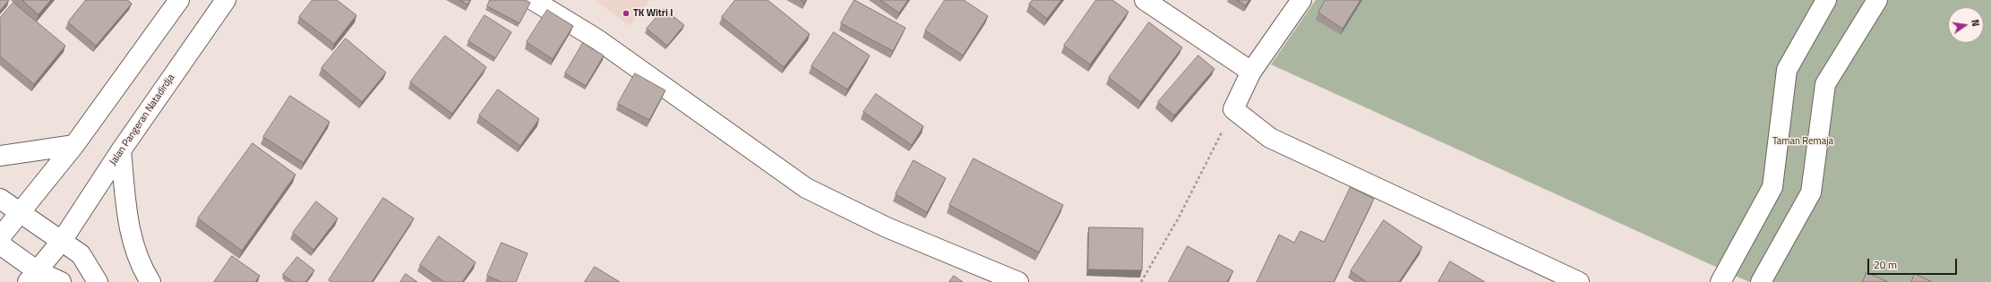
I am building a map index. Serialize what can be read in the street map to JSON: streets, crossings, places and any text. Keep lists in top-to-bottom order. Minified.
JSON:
{"streets":{"street":["Jalan Pangeran Natadirdja"]},"parks":["Taman Remaja"],"places":["TK Witri I"],"scale_bar":"20 m","north":"right"}
